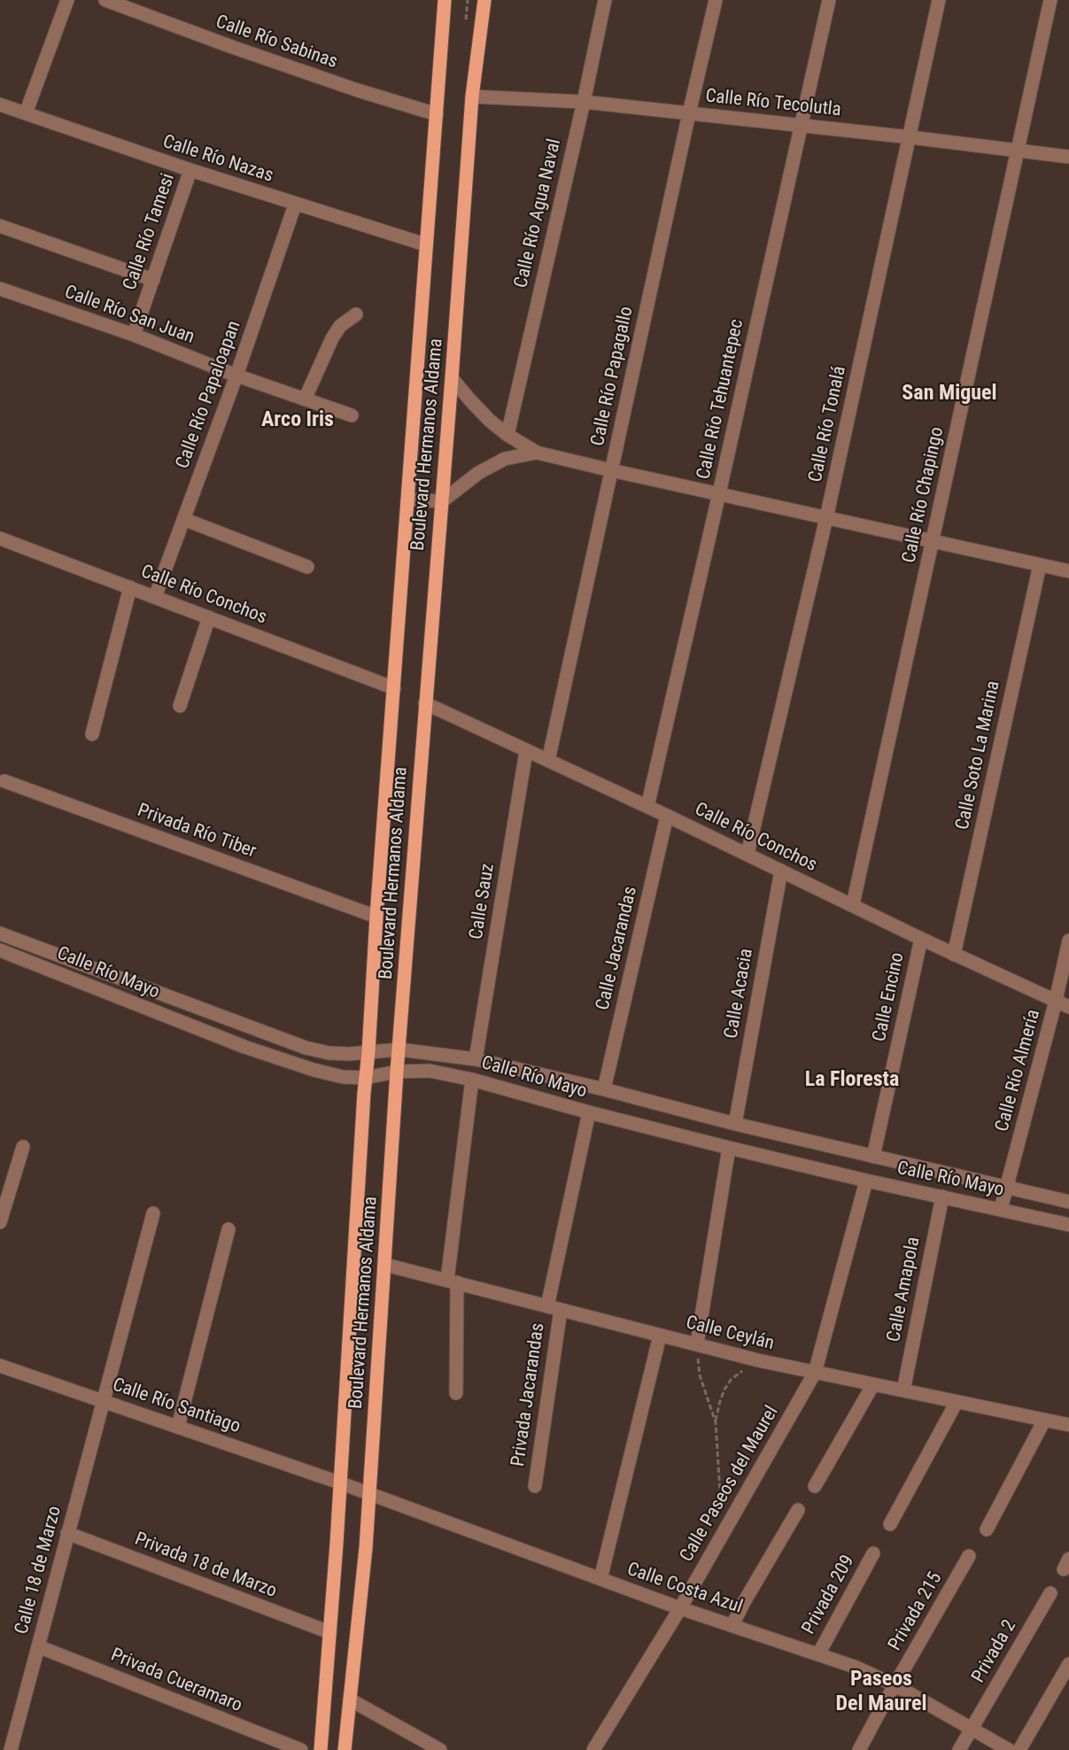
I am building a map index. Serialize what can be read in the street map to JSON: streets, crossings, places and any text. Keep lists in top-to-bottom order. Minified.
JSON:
{"streets":{"main road":["Boulevard Hermanos Aldama"],"street":["Calle Río Sabinas","Calle Río Tecolutla","Calle Río Nazas","Calle Río Agua Naval","Calle Río Tamesi","Calle Río San Juan","Calle Río Papagallo","Calle Río Papaloapan","Calle Río Tehuantepec","Calle Río Tonalá","Calle Río Chapingo","Calle Río Conchos","Calle Soto La Marina","Privada Río Tiber","Calle Sauz","Calle Jacarandas","Calle Río Mayo","Calle Acacia","Calle Encino","Calle Río Almería","Calle Amapola","Calle Ceylán","Privada Jacarandas","Calle Río Santiago","Calle Paseos del Maurel","Privada 18 de Marzo","Calle 18 de Marzo","Calle Costa Azul","Privada 209","Privada 215","Privada 2","Privada Cueramaro"]},"crossings":[["Calle Río Sabinas","Boulevard Hermanos Aldama"],["Calle Río Tecolutla","Calle Río Agua Naval"],["Calle Río Tecolutla","Calle Río Papagallo"],["Calle Río Tecolutla","Calle Río Tehuantepec"],["Calle Río Tecolutla","Calle Río Tonalá"],["Calle Río Tecolutla","Boulevard Hermanos Aldama"],["Calle Río Tecolutla","Calle Río Chapingo"],["Calle Río Nazas","Calle Río Tamesi"],["Calle Río Nazas","Calle Río Papaloapan"],["Calle Río Nazas","Boulevard Hermanos Aldama"],["Calle Río Tamesi","Calle Río San Juan"],["Calle Río San Juan","Calle Río Papaloapan"],["Calle Río Papagallo","Calle Río Conchos"],["Calle Río Papaloapan","Calle Río Conchos"],["Calle Río Tehuantepec","Calle Río Conchos"],["Calle Río Tonalá","Calle Río Conchos"],["Boulevard Hermanos Aldama","Calle Río Conchos"],["Boulevard Hermanos Aldama","Privada Río Tiber"],["Boulevard Hermanos Aldama","Calle Río Mayo"],["Boulevard Hermanos Aldama","Calle Ceylán"],["Boulevard Hermanos Aldama","Calle Río Santiago"],["Boulevard Hermanos Aldama","Privada 18 de Marzo"],["Boulevard Hermanos Aldama","Calle Costa Azul"],["Calle Río Chapingo","Calle Río Conchos"],["Calle Río Conchos","Calle Soto La Marina"],["Calle Río Conchos","Calle Sauz"],["Calle Río Conchos","Calle Jacarandas"],["Calle Río Conchos","Calle Acacia"],["Calle Río Conchos","Calle Encino"],["Calle Río Conchos","Calle Río Almería"],["Calle Sauz","Calle Río Mayo"],["Calle Jacarandas","Calle Río Mayo"],["Calle Río Mayo","Calle Acacia"],["Calle Río Mayo","Calle Encino"],["Calle Río Mayo","Calle Río Almería"],["Calle Río Mayo","Calle Amapola"],["Calle Amapola","Calle Ceylán"],["Calle Ceylán","Privada Jacarandas"],["Calle Ceylán","Calle Paseos del Maurel"],["Calle Río Santiago","Calle 18 de Marzo"],["Calle Río Santiago","Calle Costa Azul"],["Calle Paseos del Maurel","Calle Costa Azul"],["Privada 18 de Marzo","Calle 18 de Marzo"],["Calle 18 de Marzo","Privada Cueramaro"],["Calle Costa Azul","Privada 209"],["Calle Costa Azul","Privada 215"],["Calle Costa Azul","Privada 2"]],"districts":["San Miguel","Arco Iris","La Floresta","Paseos Del Maurel"]}
